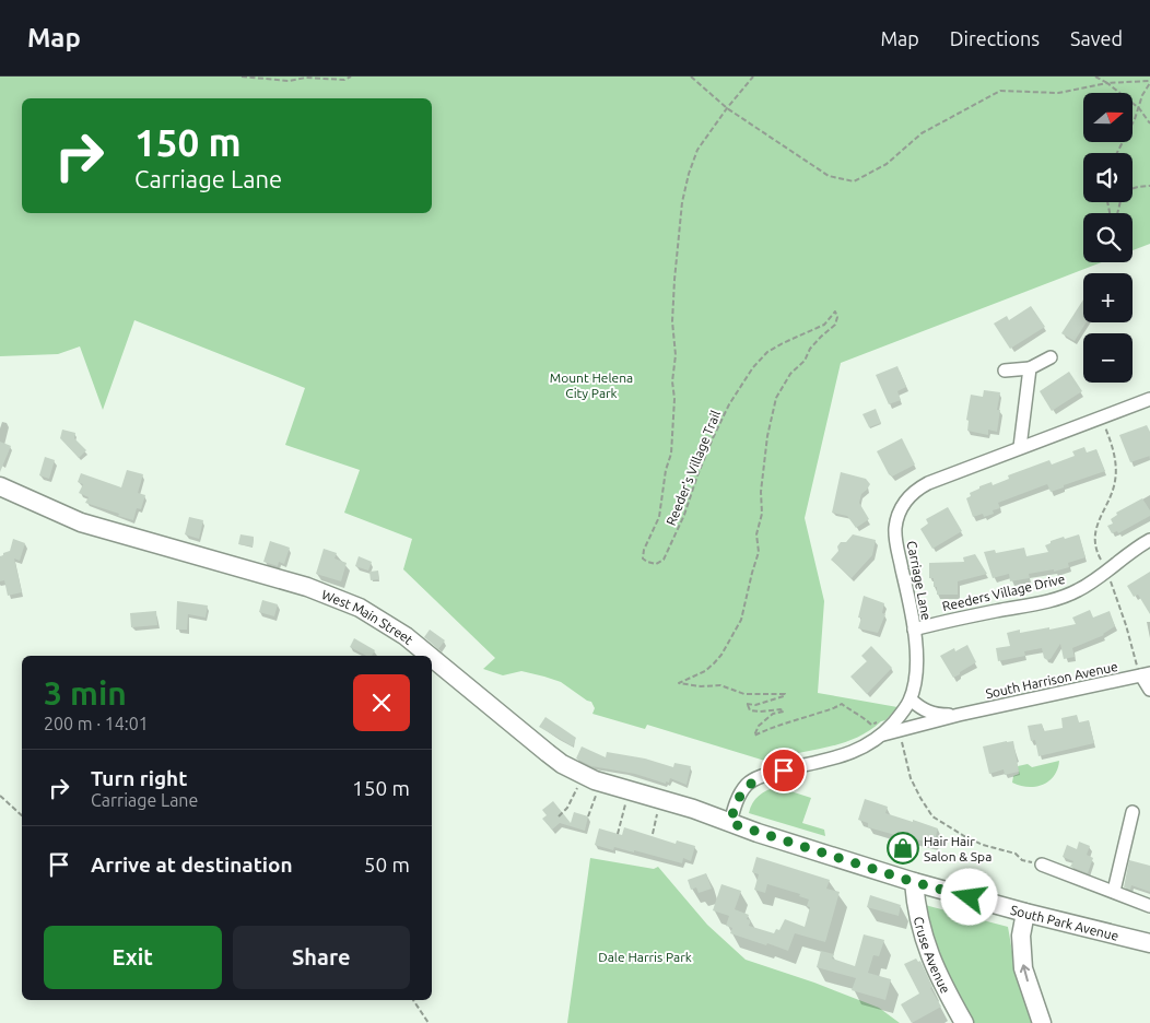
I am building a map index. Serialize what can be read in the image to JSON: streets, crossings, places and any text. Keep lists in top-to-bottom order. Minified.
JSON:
{"streets":{"street":["Carriage Lane","Reeders Village Drive","West Main Street","South Harrison Avenue","South Park Avenue","Cruse Avenue"],"path":["Reeder's Village Trail"]},"crossings":[["Reeder's Village Trail","Carriage Lane"],["Carriage Lane","Reeders Village Drive"],["Carriage Lane","West Main Street"],["Carriage Lane","South Harrison Avenue"],["Carriage Lane","South Park Avenue"],["West Main Street","South Park Avenue"],["South Park Avenue","Cruse Avenue"]],"parks":["Mount Helena City Park","Dale Harris Park"],"places":{"shop":["Hair Hair Salon & Spa"]},"north":"right","page":{"header":"Map","nav":["Map","Directions","Saved"],"map_buttons":["+","−"],"turn":["150 m","Carriage Lane"],"heading":["3 min","200 m · 14:01"],"list":[{"name":"Turn right","note":"Carriage Lane","value":"150 m"},{"name":"Arrive at destination","value":"50 m"}],"buttons":["Exit","Share"]}}
